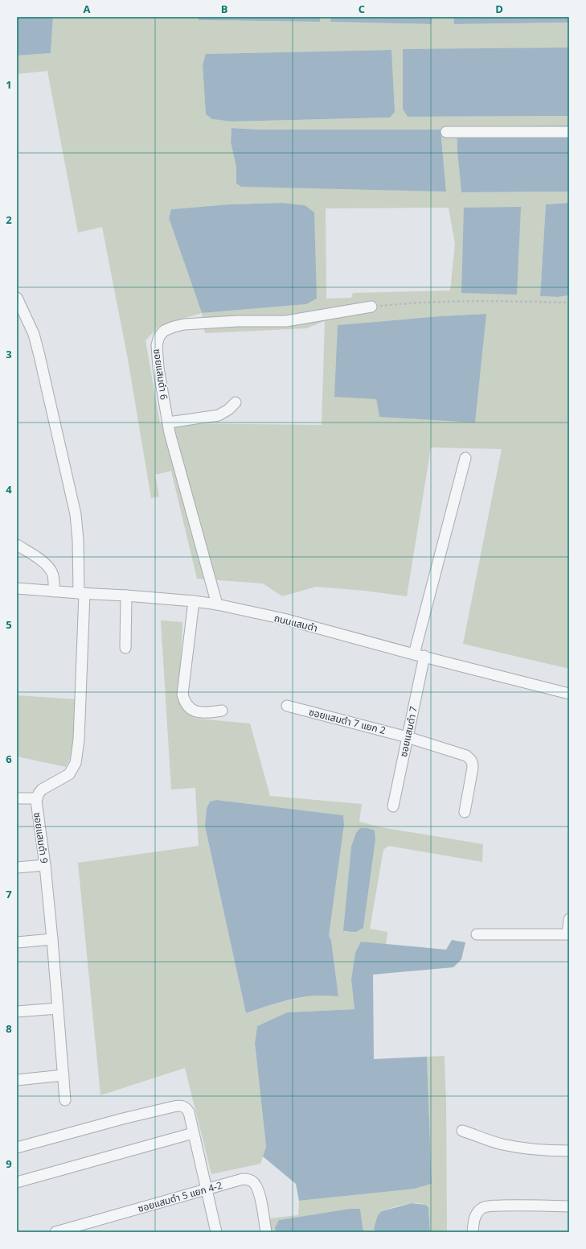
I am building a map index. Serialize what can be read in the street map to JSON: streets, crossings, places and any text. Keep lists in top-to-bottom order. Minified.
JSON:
{"streets":{"street":["ซอยแสมดำ 6","ถนนแสมดำ","ซอยแสมดำ 7 แยก 2","ซอยแสมดำ 7","ซอยแสมดำ 9","ซอยแสมดำ 5 แยก 4-2"]},"crossings":[["ซอยแสมดำ 6","ถนนแสมดำ"],["ถนนแสมดำ","ซอยแสมดำ 7"],["ถนนแสมดำ","ซอยแสมดำ 9"],["ซอยแสมดำ 7 แยก 2","ซอยแสมดำ 7"]],"grid":{"columns":["A","B","C","D"],"rows":["1","2","3","4","5","6","7","8","9"]}}
